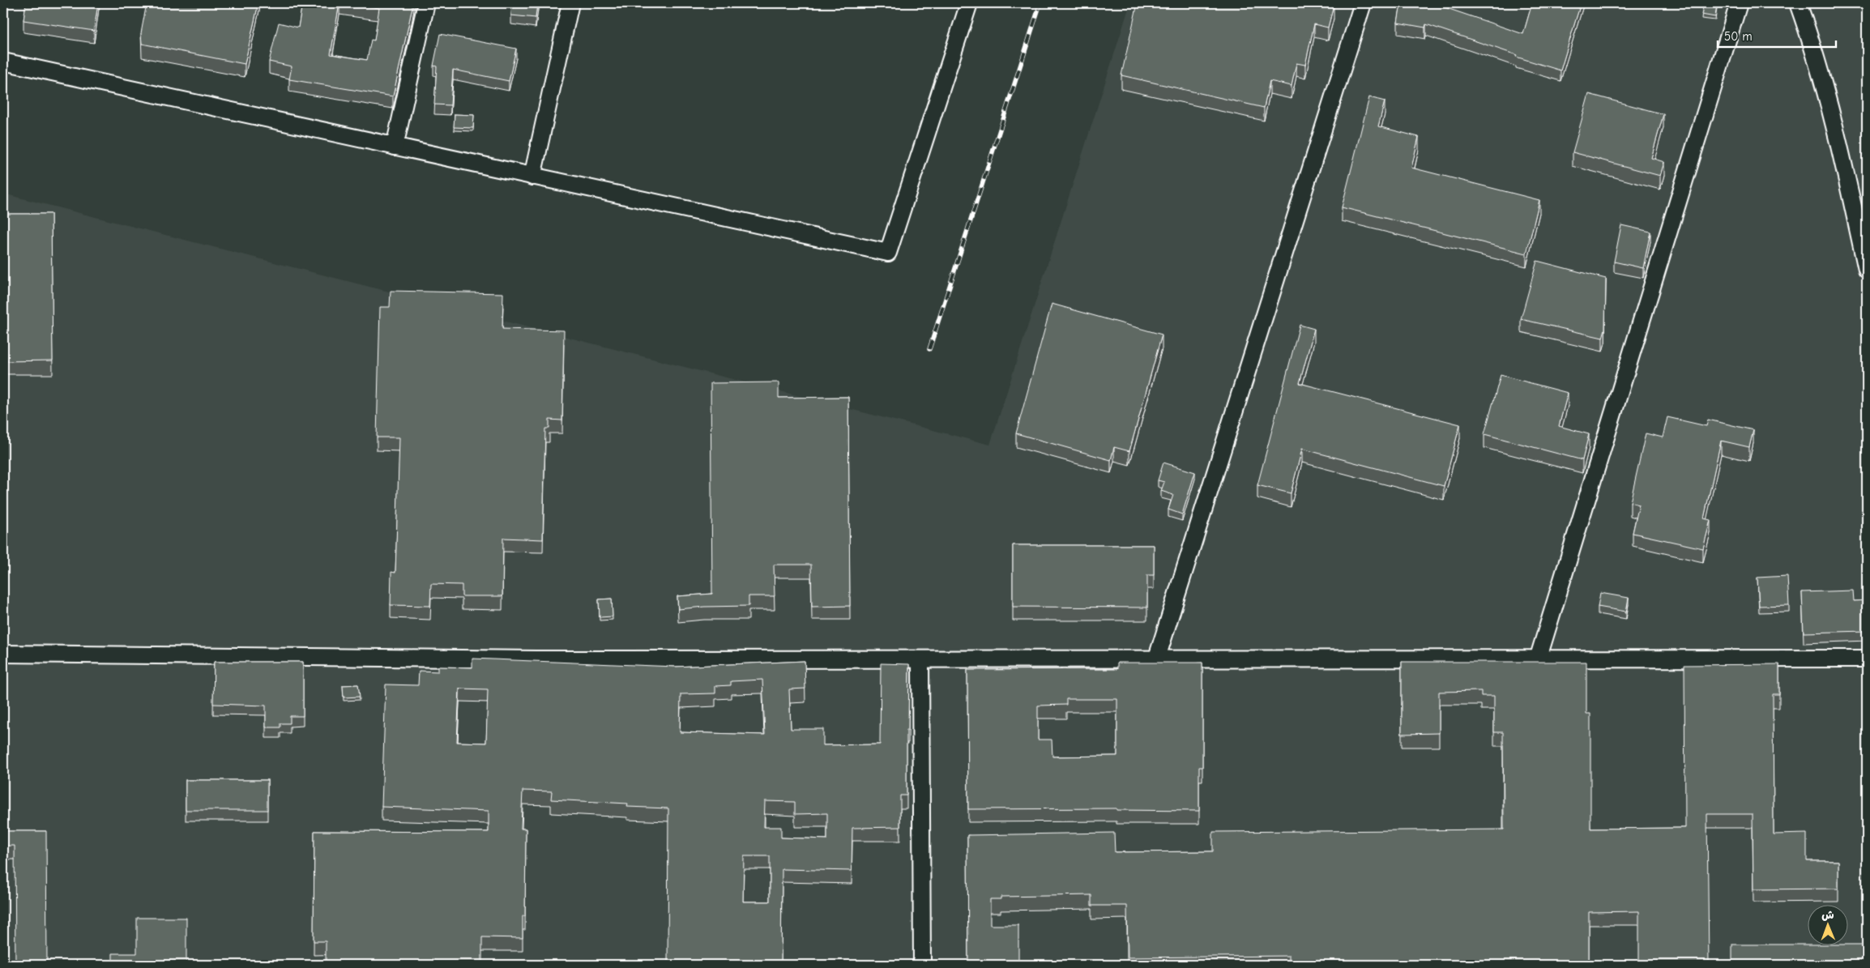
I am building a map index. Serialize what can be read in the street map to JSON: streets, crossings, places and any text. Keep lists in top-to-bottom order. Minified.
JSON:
{"scale_bar":"50 m","north":"top"}
